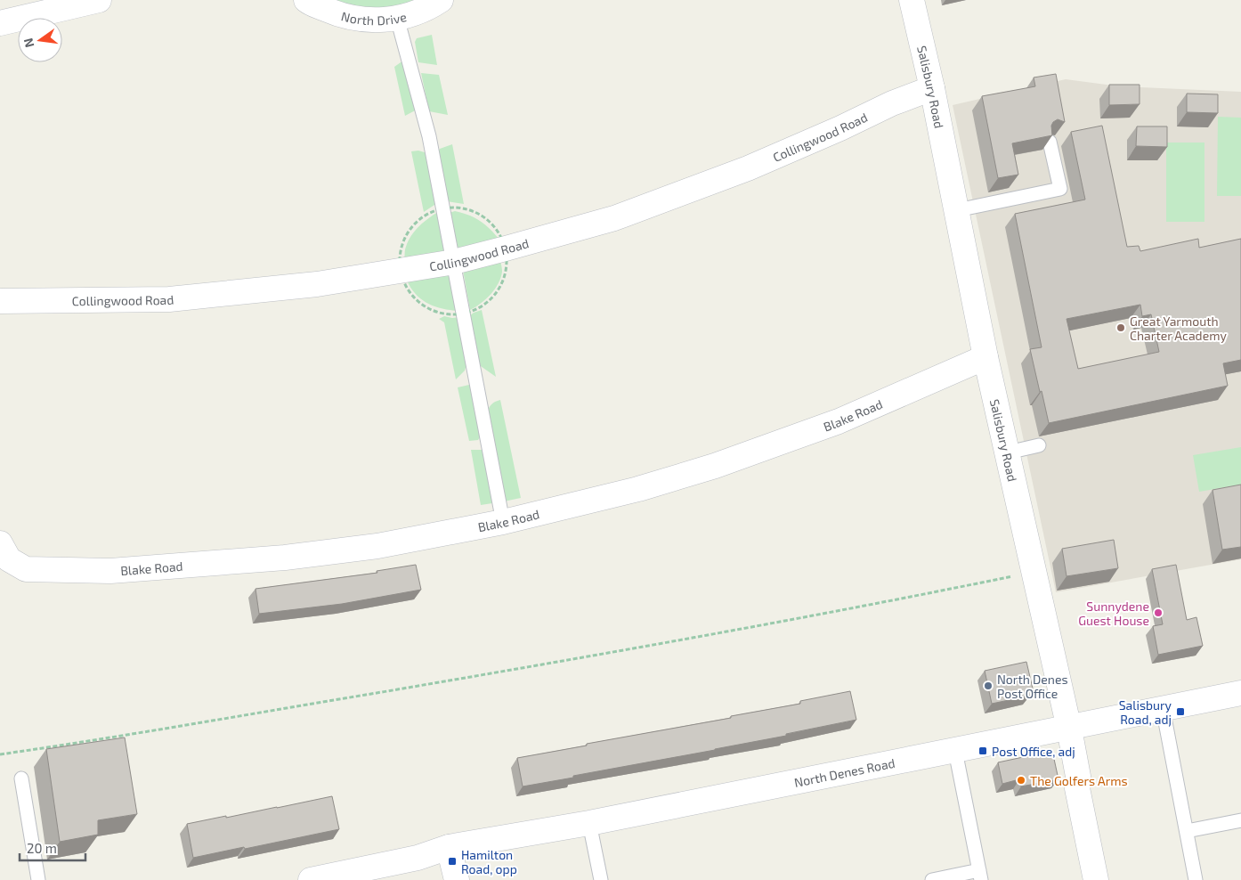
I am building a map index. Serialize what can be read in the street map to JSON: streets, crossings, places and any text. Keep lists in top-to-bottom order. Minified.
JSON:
{"streets":{"street":["North Drive","Salisbury Road","Collingwood Road","Blake Road","North Denes Road"]},"crossings":[["Salisbury Road","Collingwood Road"],["Salisbury Road","Blake Road"],["Salisbury Road","North Denes Road"]],"places":{"other":["Great Yarmouth Charter Academy","Sunnydene Guest House","North Denes Post Office","The Golfers Arms"],"transit":["Salisbury Road, adj","Post Office, adj","Hamilton Road, opp"]},"scale_bar":"20 m","north":"left"}
